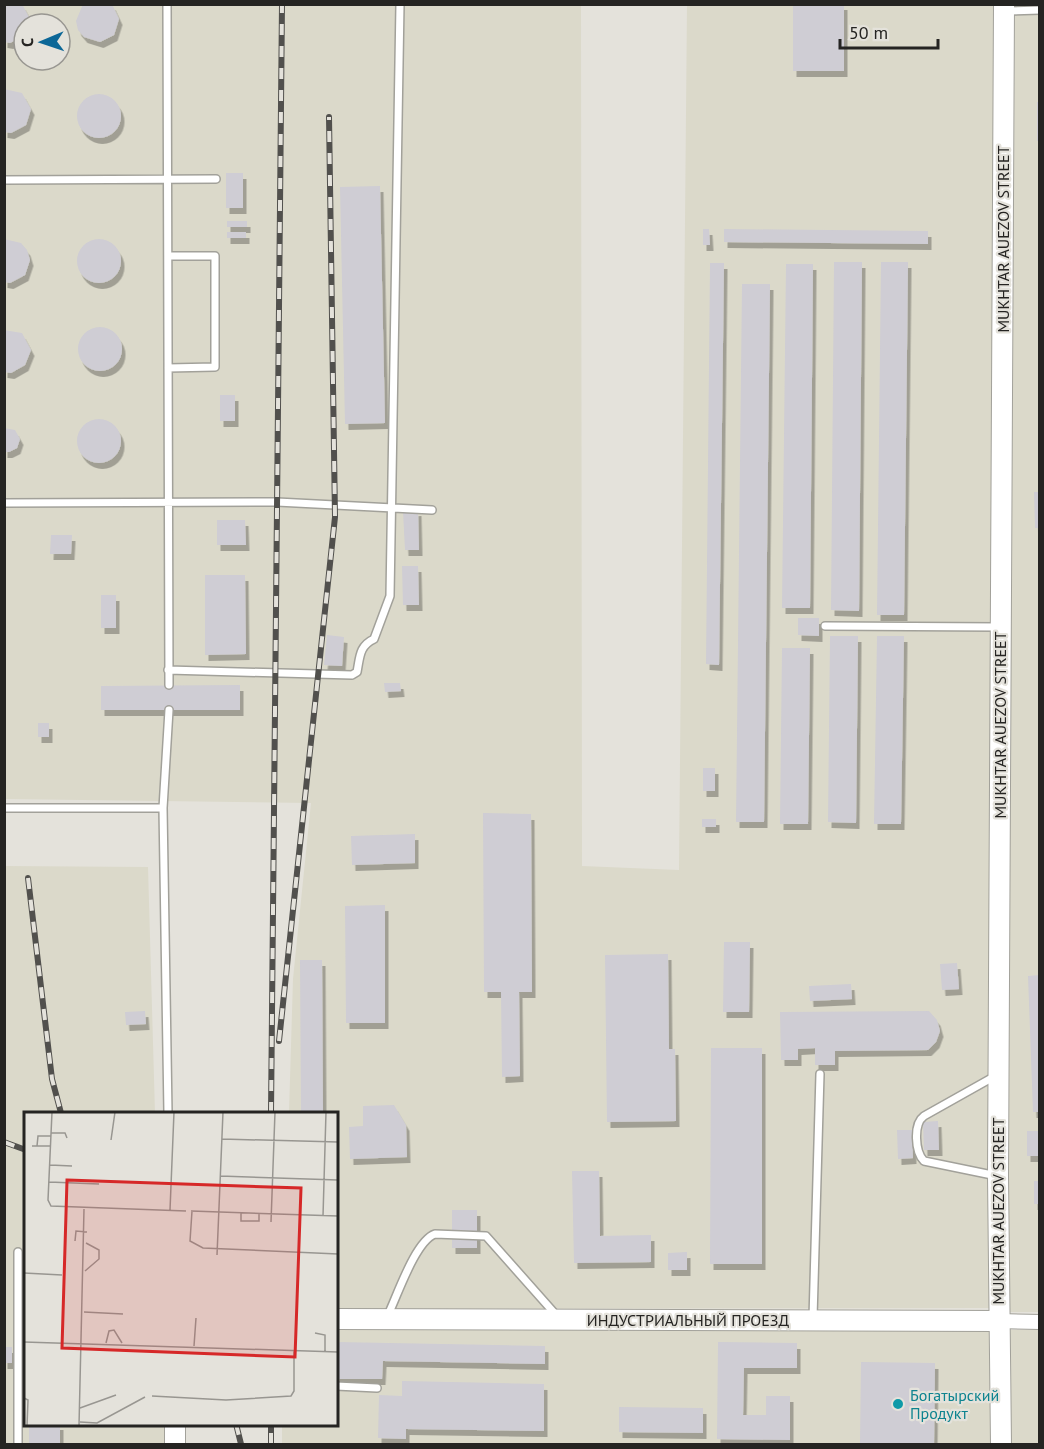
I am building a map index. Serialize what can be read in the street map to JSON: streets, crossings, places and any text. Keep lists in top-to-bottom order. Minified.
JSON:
{"streets":{"street":["MUKHTAR AUEZOV STREET","ИНДУСТРИАЛЬНЫЙ ПРОЕЗД"]},"crossings":[["MUKHTAR AUEZOV STREET","ИНДУСТРИАЛЬНЫЙ ПРОЕЗД"]],"places":["Богатырский Продукт"],"scale_bar":"50 m","north":"left"}
